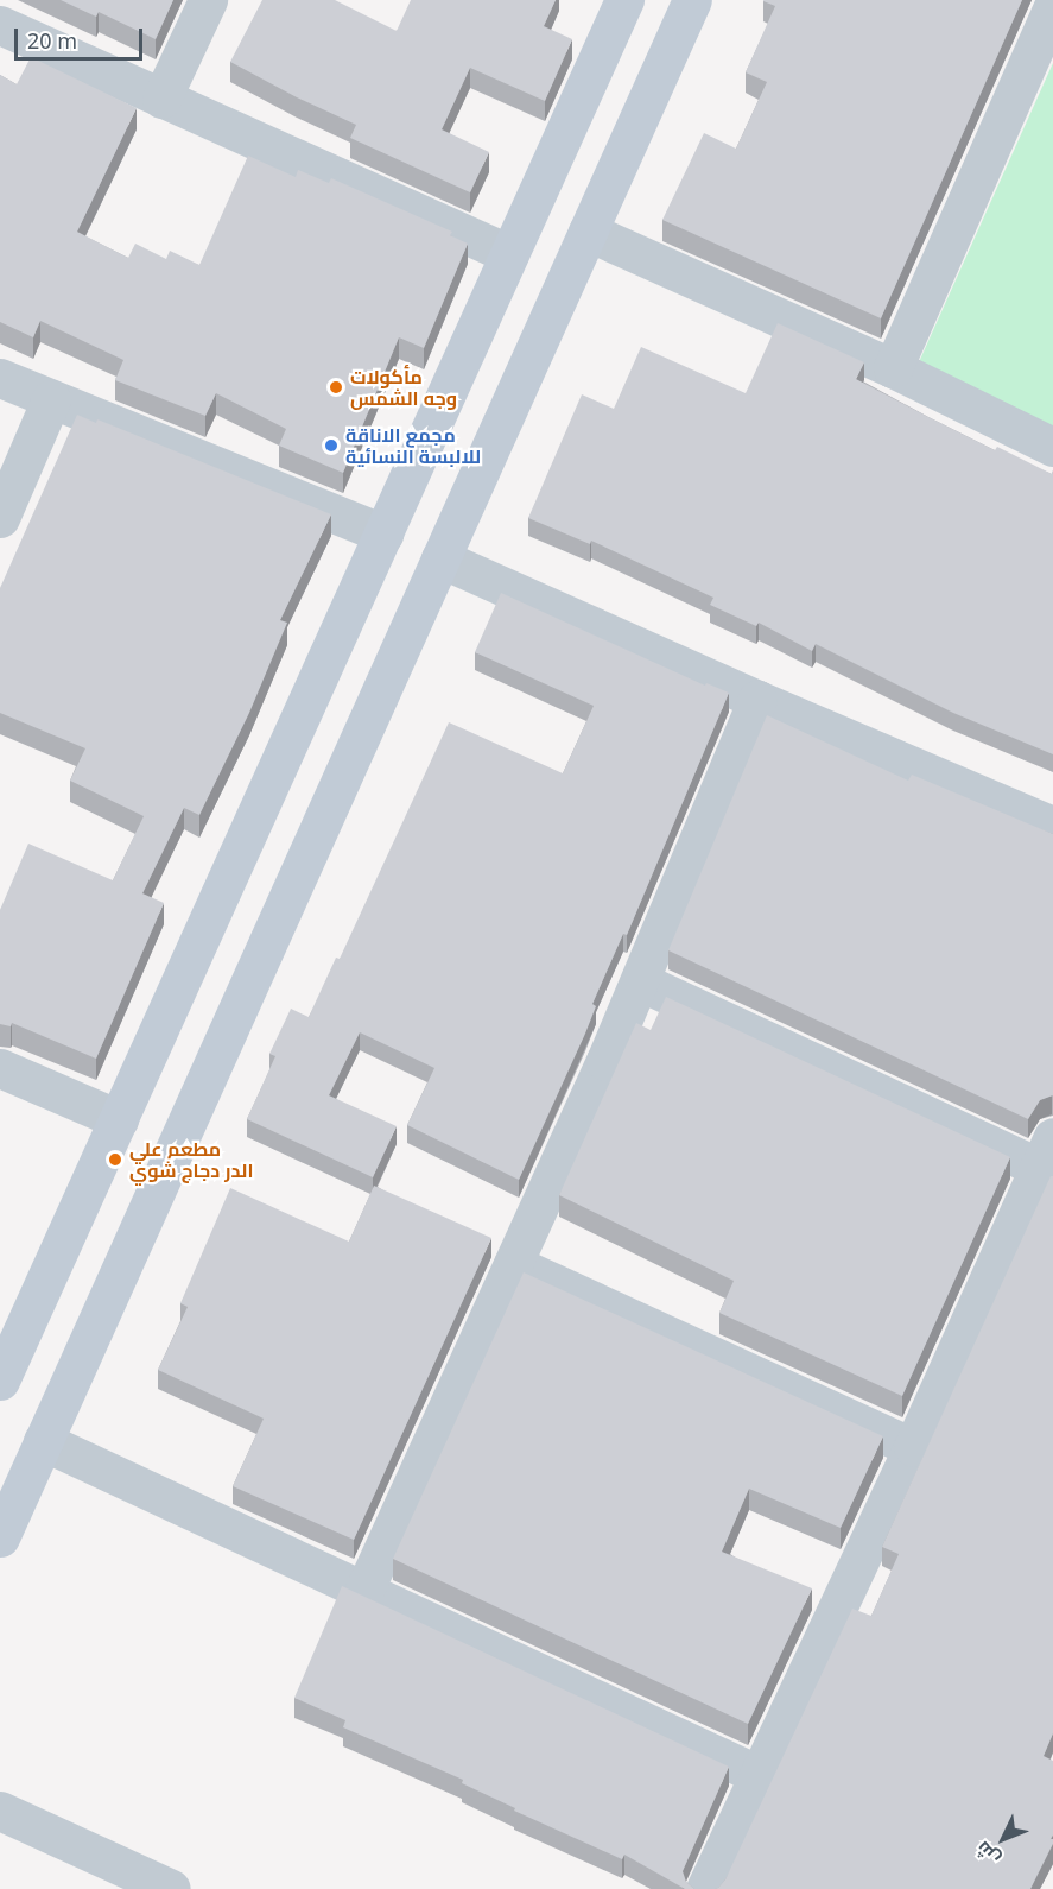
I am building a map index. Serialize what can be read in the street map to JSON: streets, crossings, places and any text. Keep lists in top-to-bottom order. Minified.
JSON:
{"places":["مأكولات وجه الشمس","مجمع الاناقة للالبسة النسائية","مطعم علي الدر دجاج شوي"],"scale_bar":"20 m","north":"bottom left"}
